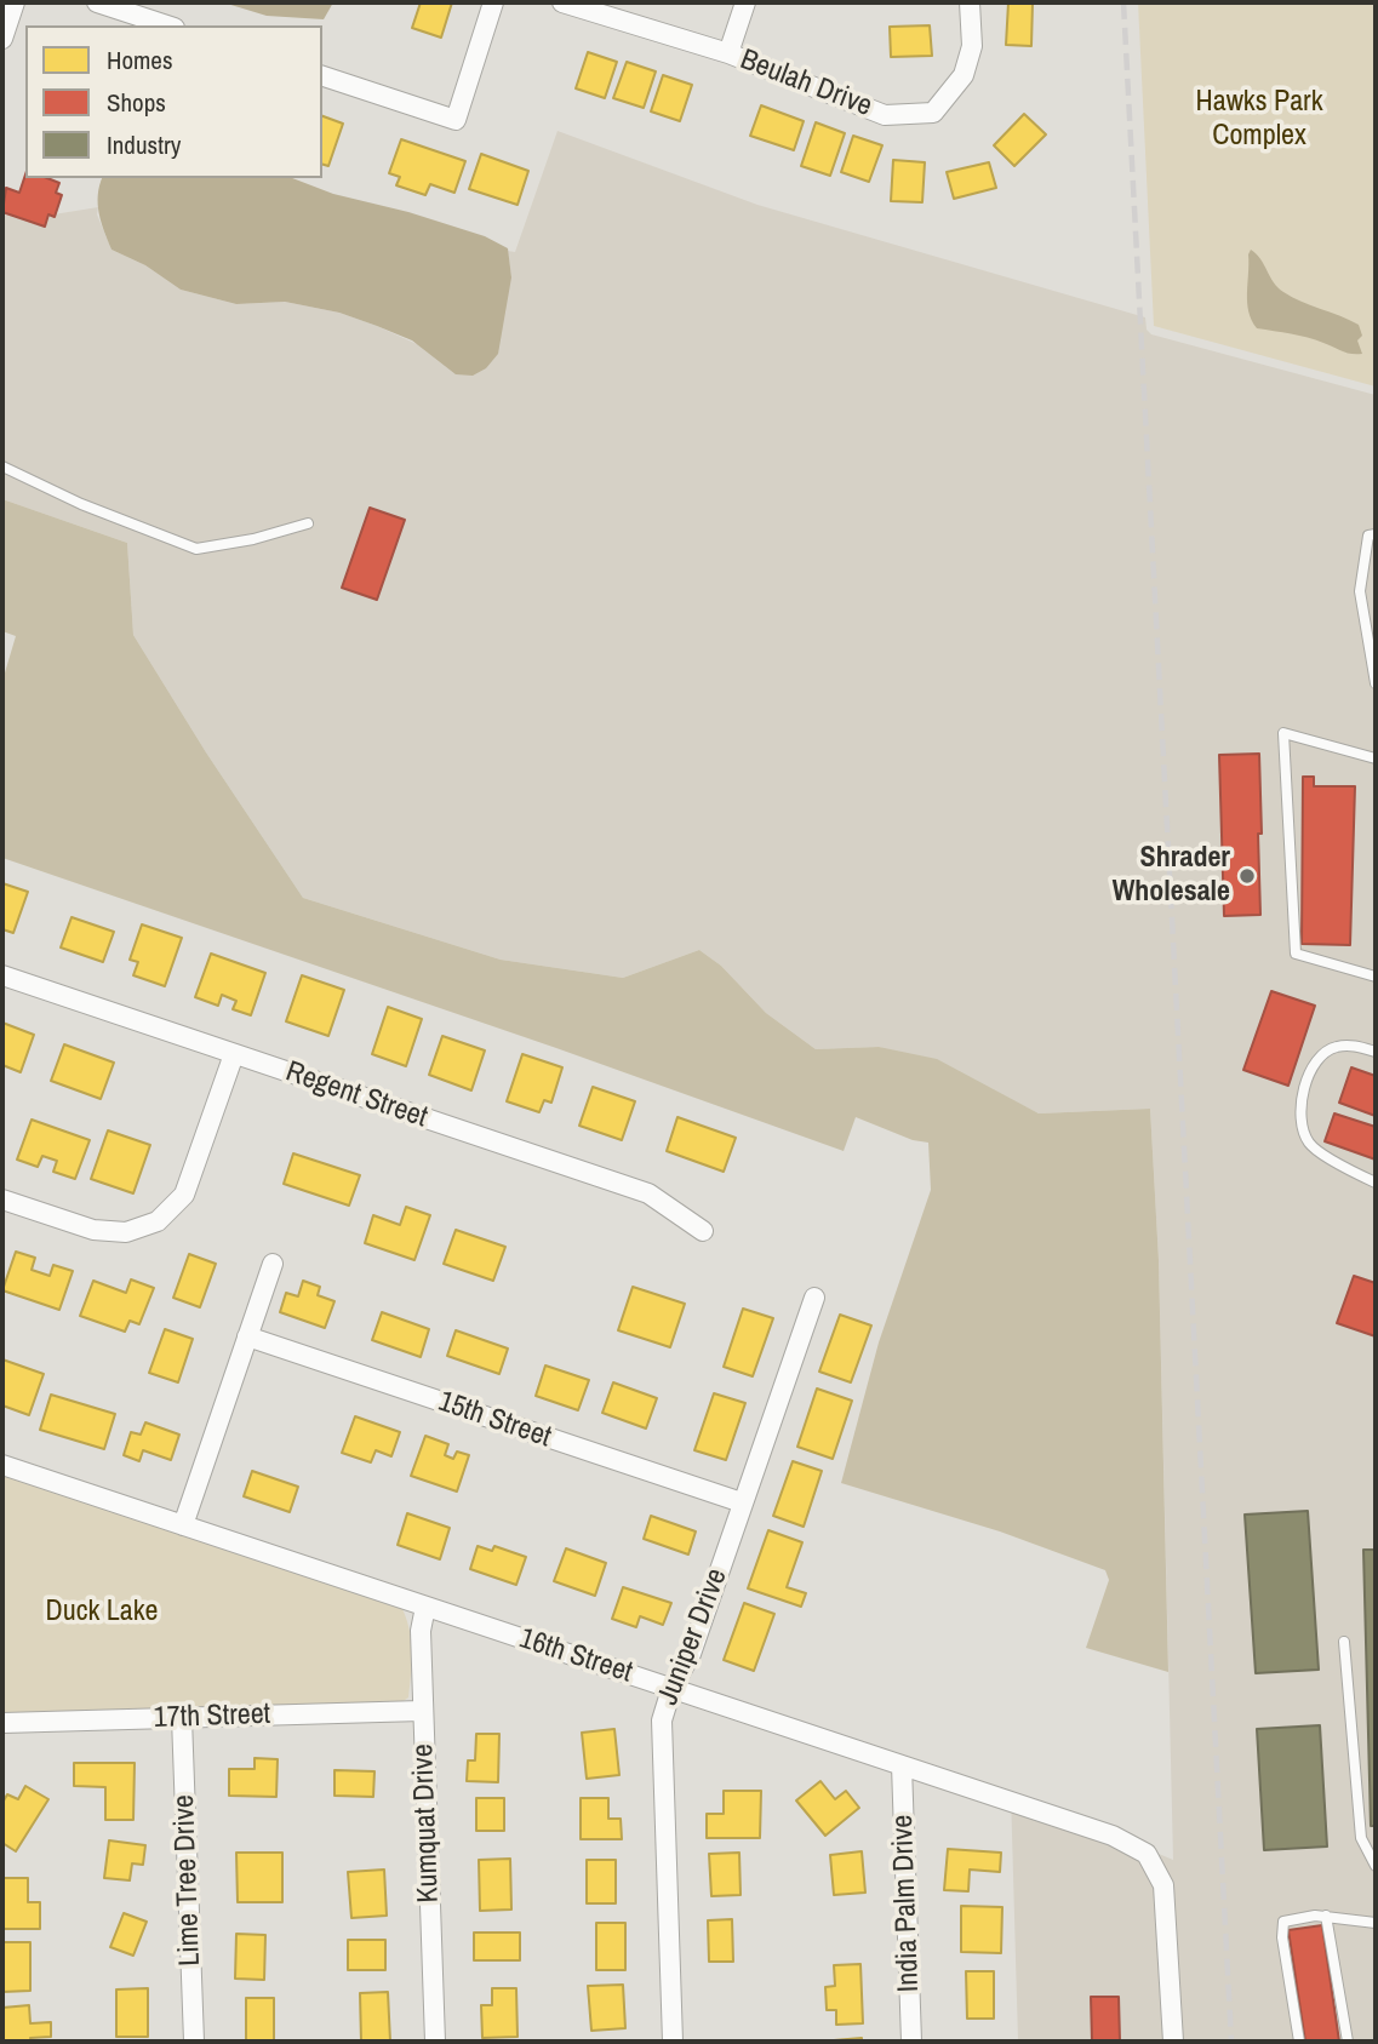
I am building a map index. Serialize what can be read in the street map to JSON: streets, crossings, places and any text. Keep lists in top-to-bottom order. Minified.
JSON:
{"streets":{"street":["Beulah Drive","Regent Street","15th Street","Juniper Drive","16th Street","17th Street","Kumquat Drive","Lime Tree Drive","India Palm Drive"]},"crossings":[["15th Street","Juniper Drive"],["Juniper Drive","16th Street"],["16th Street","Kumquat Drive"],["16th Street","India Palm Drive"],["17th Street","Kumquat Drive"],["17th Street","Lime Tree Drive"]],"parks":["Hawks Park Complex","Duck Lake"],"places":["Shrader Wholesale"],"legend":["Homes","Shops","Industry"]}
